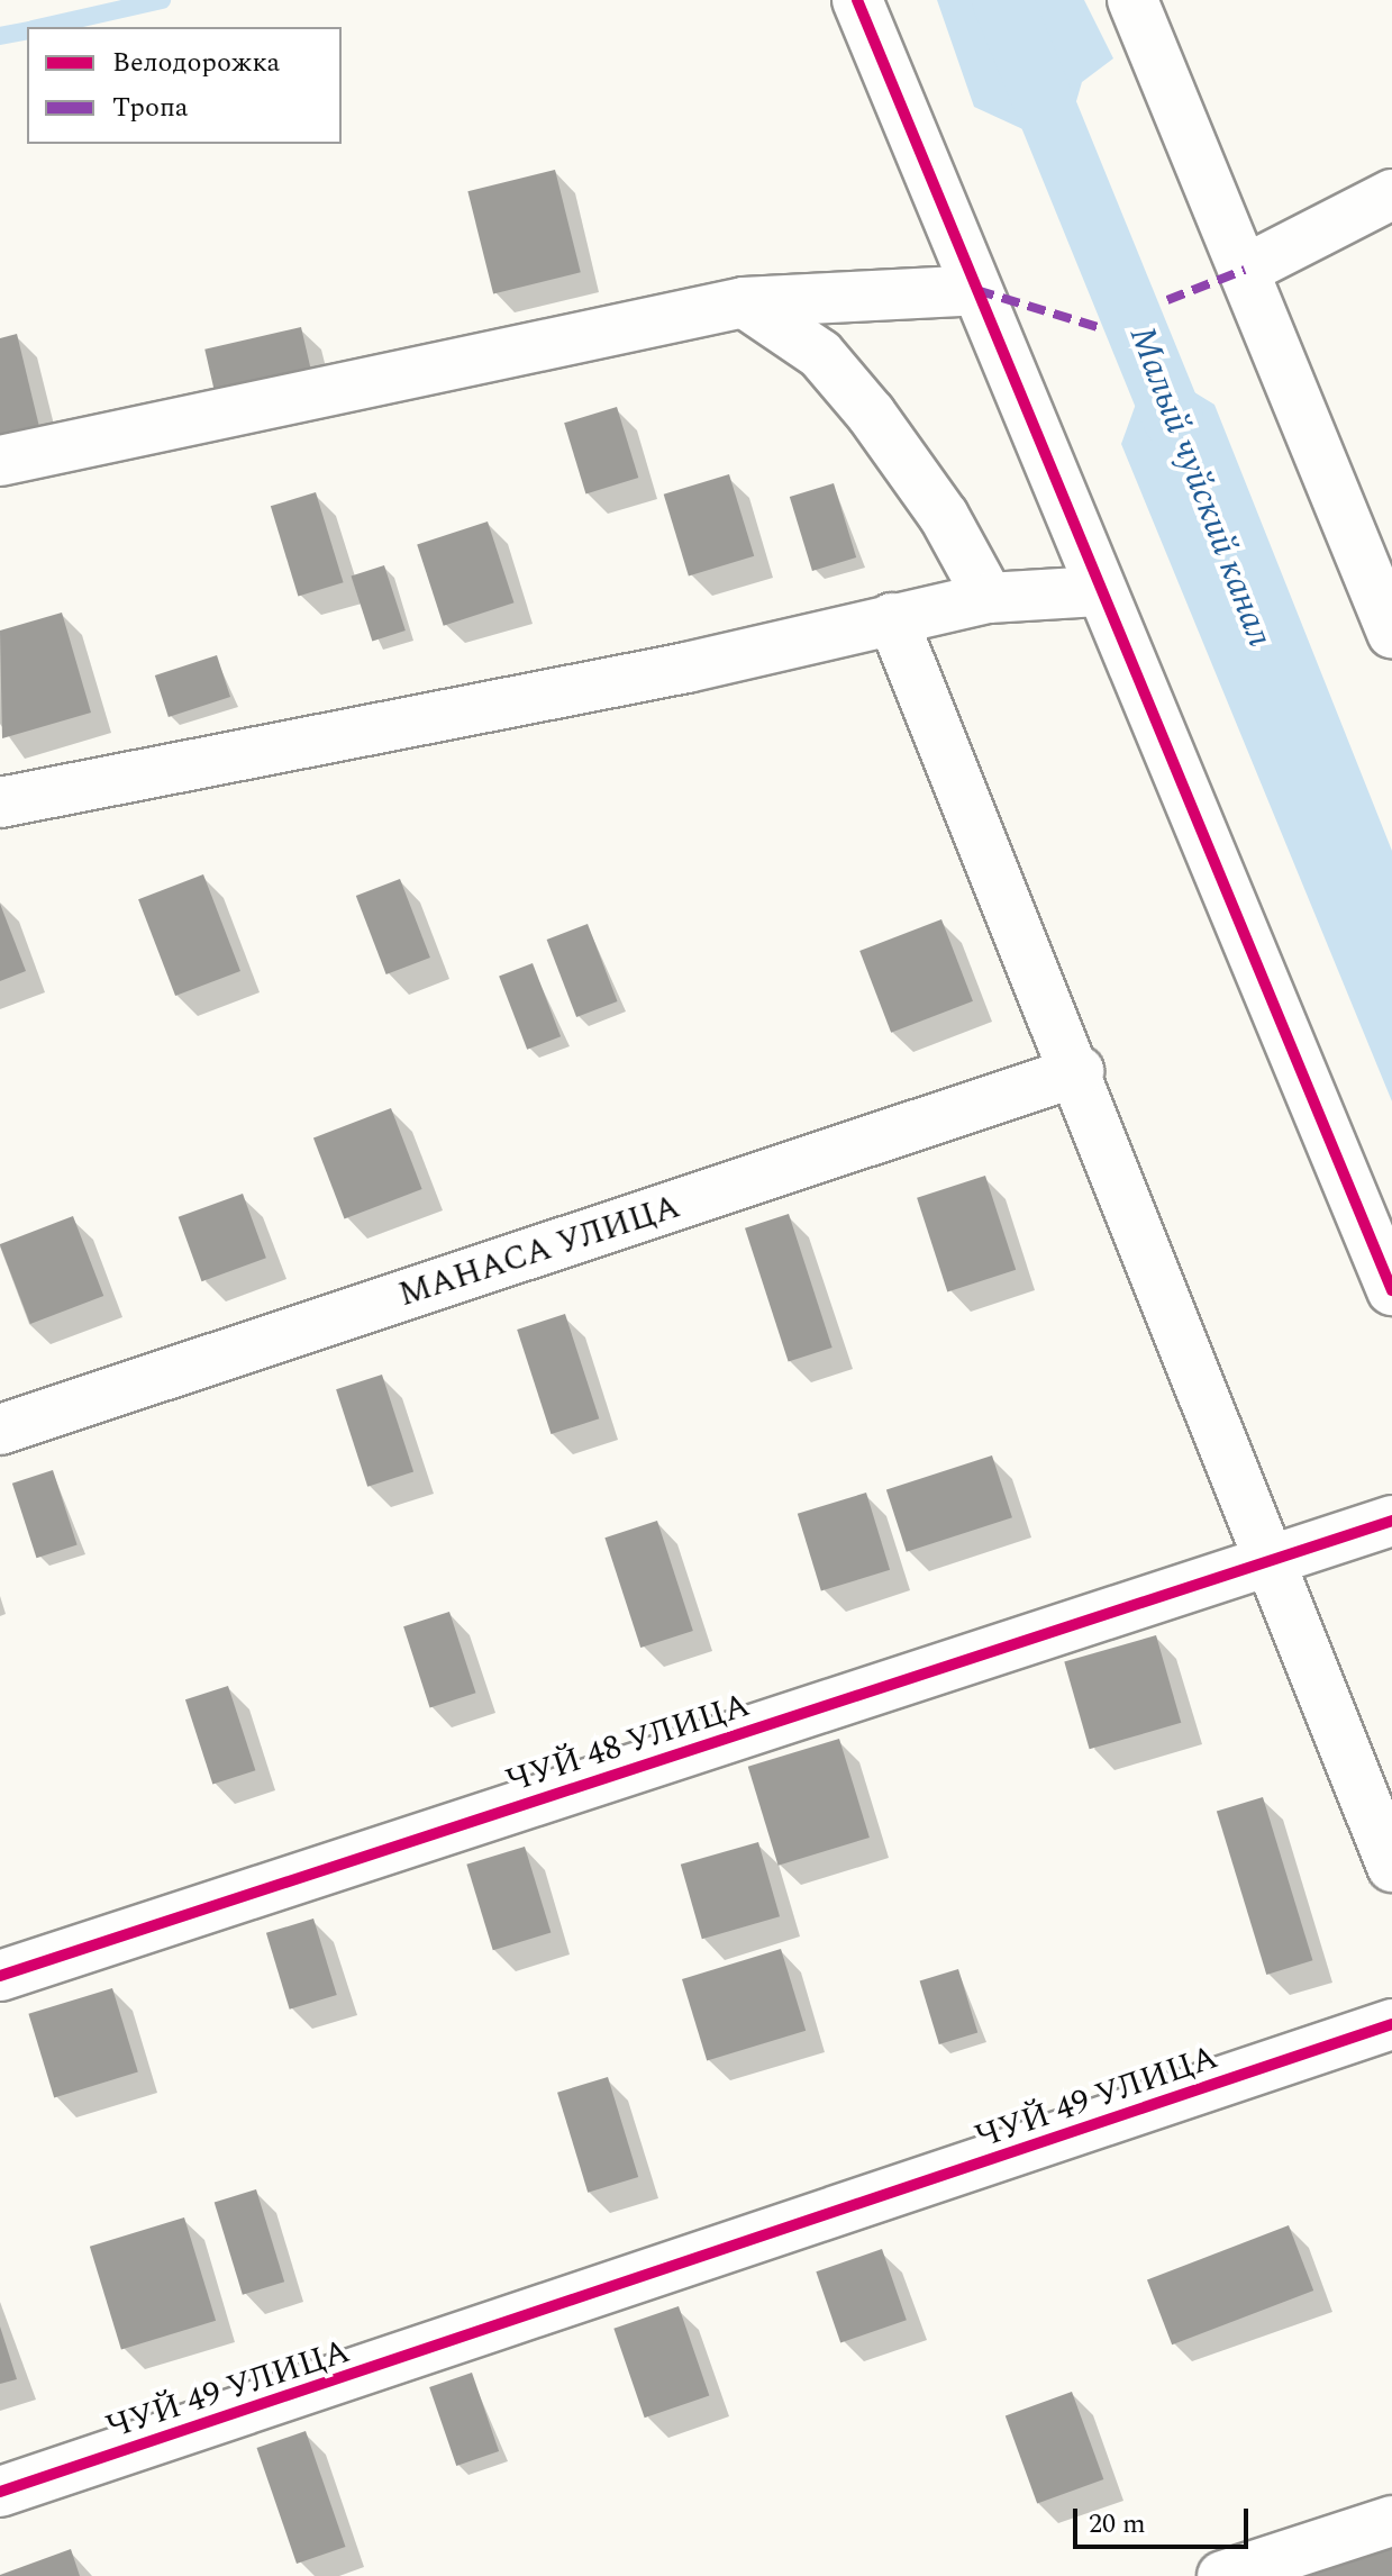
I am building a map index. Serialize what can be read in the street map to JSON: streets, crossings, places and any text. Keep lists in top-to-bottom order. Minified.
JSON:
{"streets":{"street":["МАНАСА УЛИЦА","ЧУЙ 48 УЛИЦА","ЧУЙ 49 УЛИЦА"]},"water":["Малый чуйский канал"],"legend":["Велодорожка","Тропа"],"scale_bar":"20 m"}
